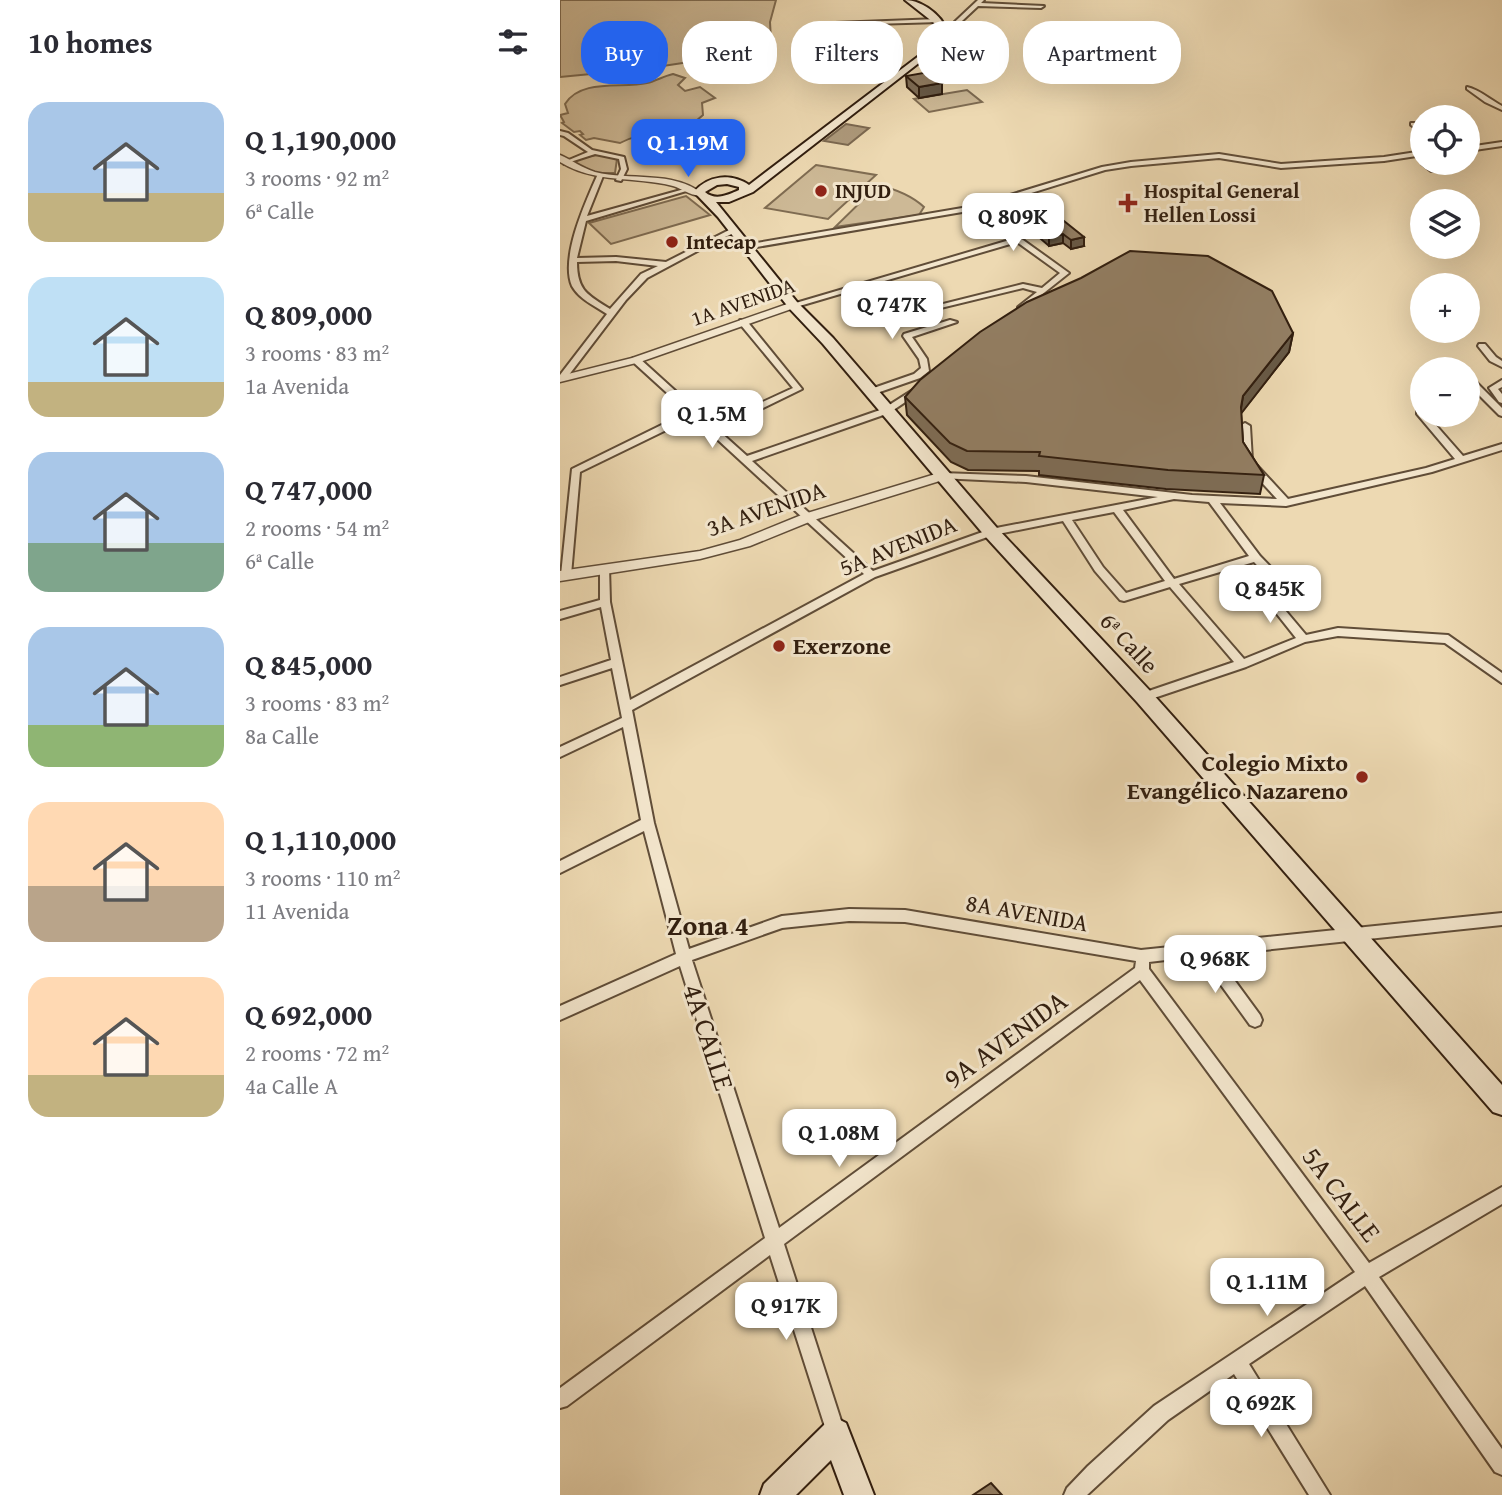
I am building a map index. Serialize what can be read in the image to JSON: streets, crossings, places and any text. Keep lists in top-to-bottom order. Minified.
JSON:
{"streets":{"main road":["6ª Calle","4A CALLE"],"street":["1A AVENIDA","3A AVENIDA","5A AVENIDA","8A AVENIDA","9A AVENIDA","5A CALLE"]},"crossings":[["1A AVENIDA","6ª Calle"],["3A AVENIDA","6ª Calle"],["3A AVENIDA","4A CALLE"],["5A AVENIDA","6ª Calle"],["5A AVENIDA","4A CALLE"],["6ª Calle","8A AVENIDA"],["8A AVENIDA","4A CALLE"],["8A AVENIDA","9A AVENIDA"],["8A AVENIDA","5A CALLE"],["4A CALLE","9A AVENIDA"],["9A AVENIDA","5A CALLE"]],"districts":["Zona 4"],"places":{"other":["INJUD","Intecap","Exerzone","Colegio Mixto Evangélico Nazareno"],"health":["Hospital General Hellen Lossi"]},"page":{"heading":"10 homes","chip":["Buy","Rent","Filters","New","Apartment"],"list":[{"name":"Q 1,190,000","note":"3 rooms · 92 m² · 6ª Calle"},{"name":"Q 809,000","note":"3 rooms · 83 m² · 1a Avenida"},{"name":"Q 747,000","note":"2 rooms · 54 m² · 6ª Calle"},{"name":"Q 845,000","note":"3 rooms · 83 m² · 8a Calle"},{"name":"Q 1,110,000","note":"3 rooms · 110 m² · 11 Avenida"},{"name":"Q 692,000","note":"2 rooms · 72 m² · 4a Calle A"}],"map_buttons":["+","−"],"price":["Q 1.19M","Q 809K","Q 747K","Q 1.5M","Q 845K","Q 968K","Q 1.08M","Q 1.11M","Q 917K","Q 692K"]}}
